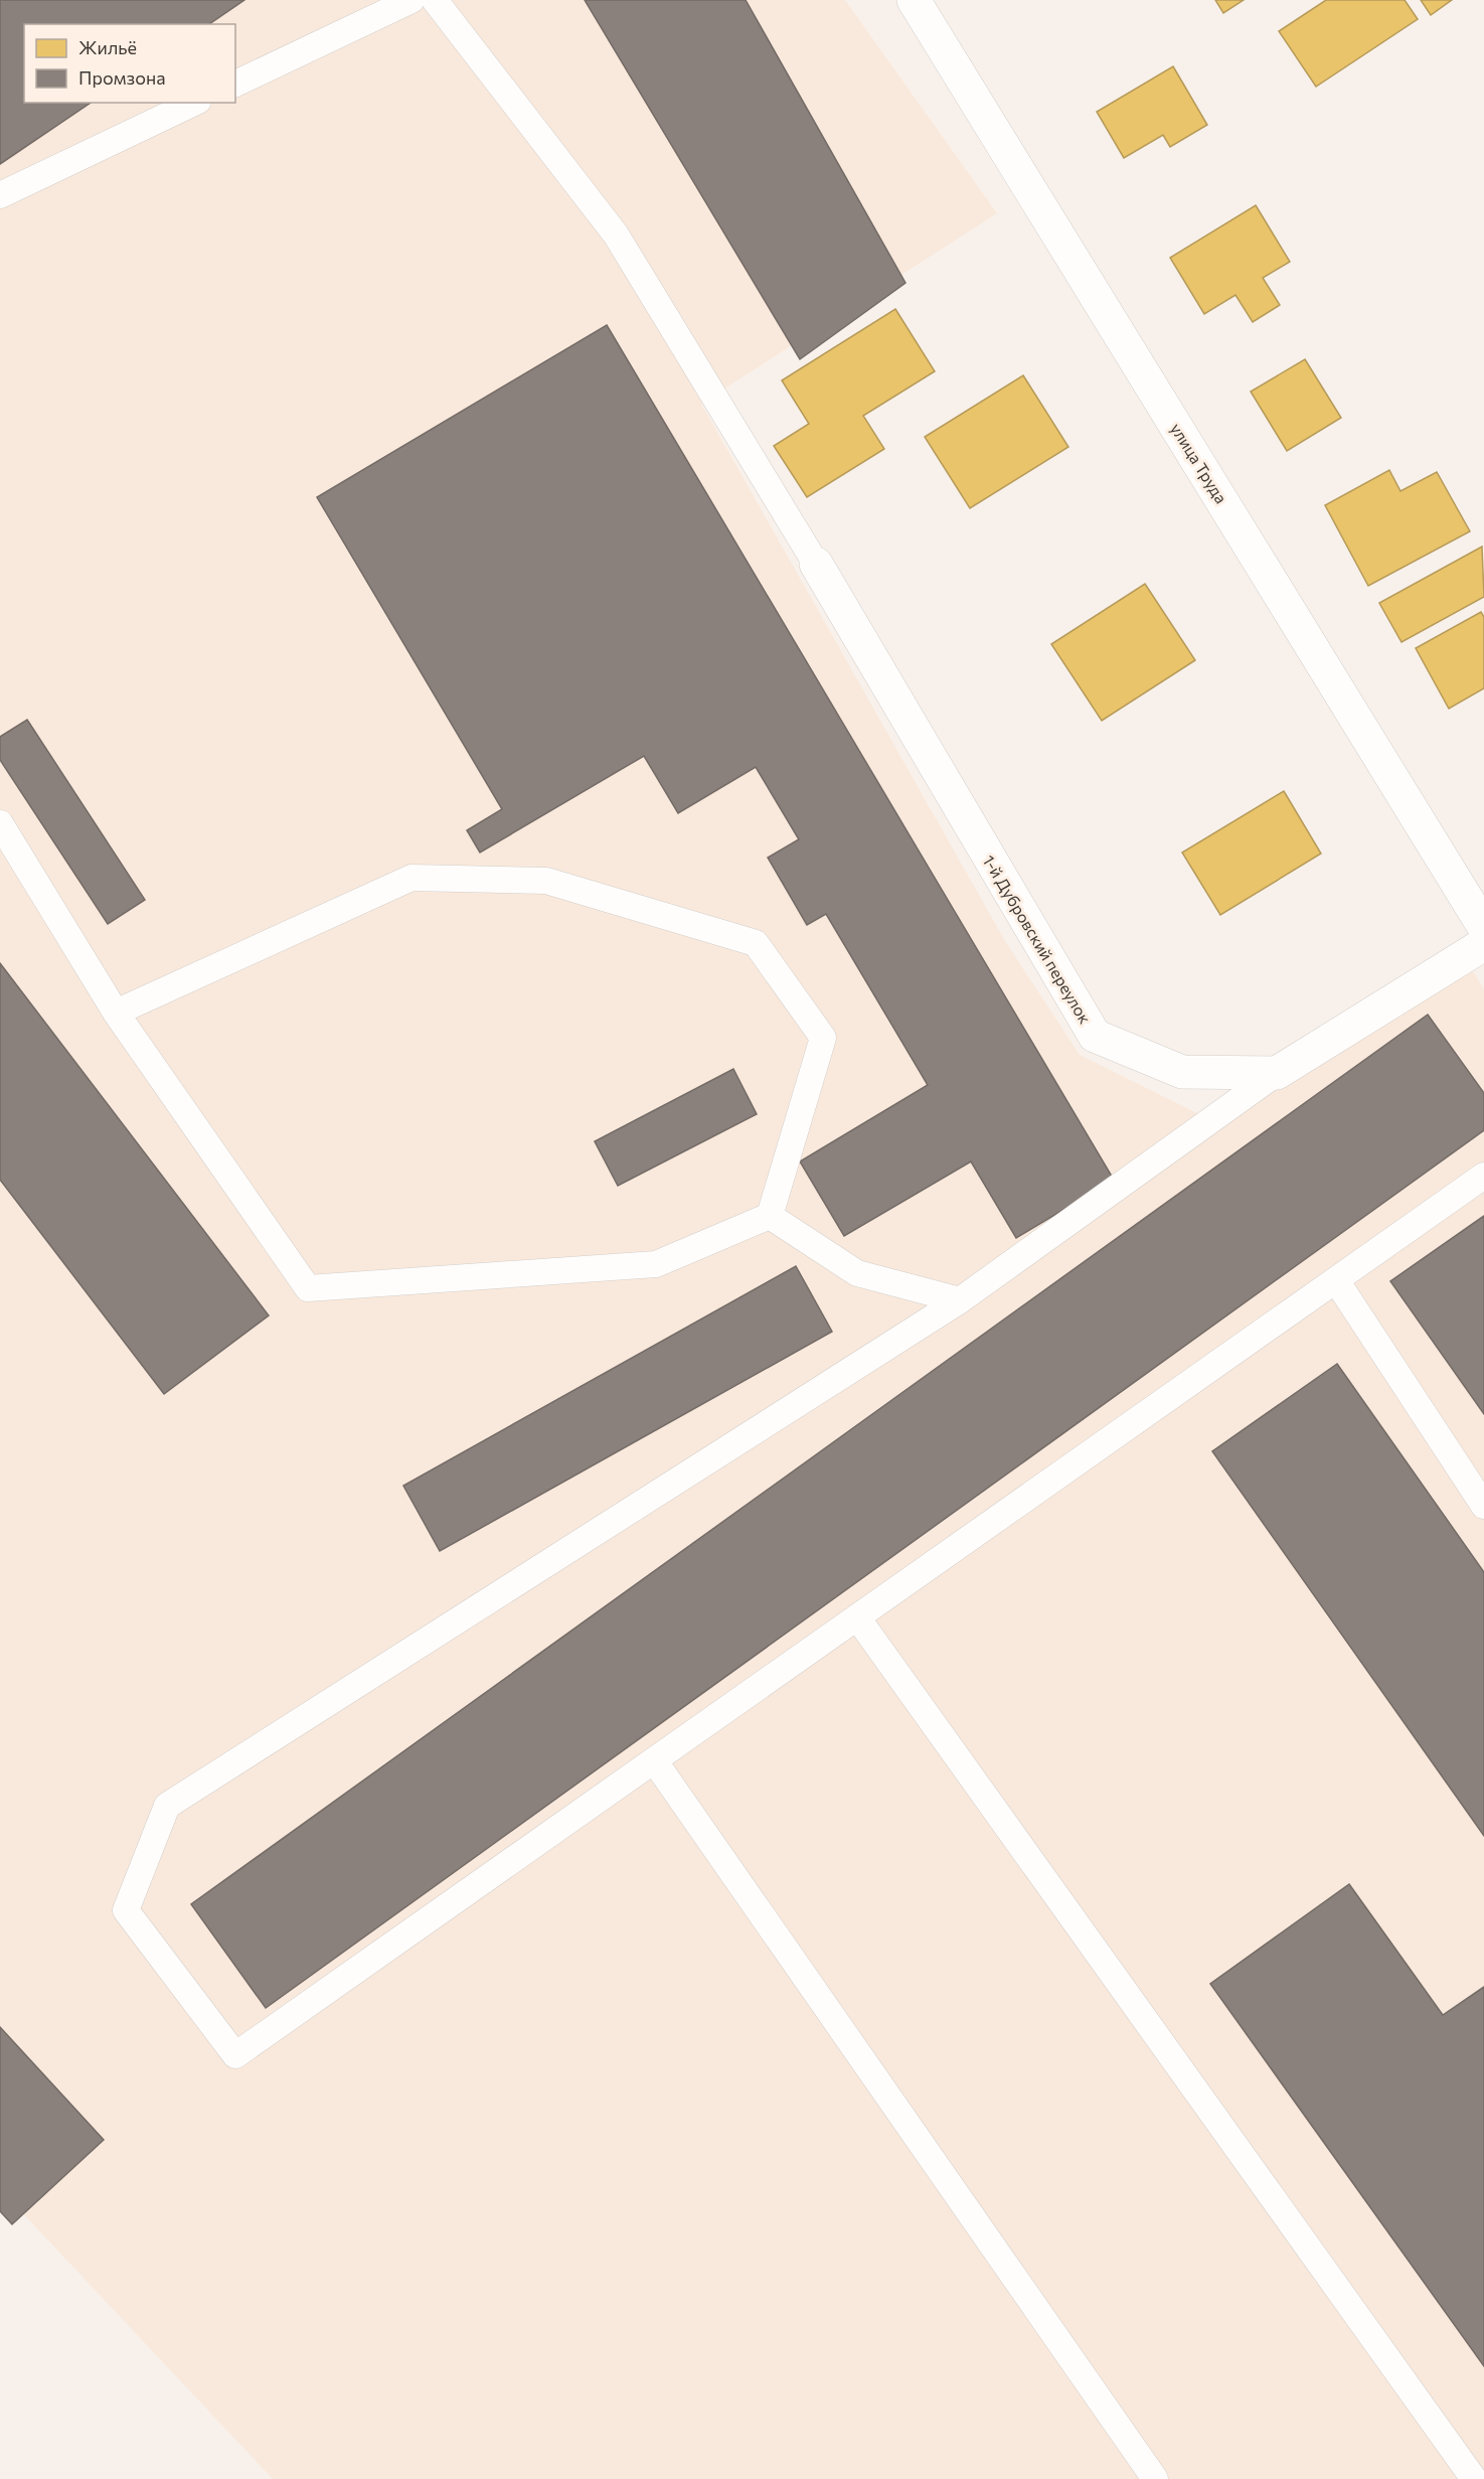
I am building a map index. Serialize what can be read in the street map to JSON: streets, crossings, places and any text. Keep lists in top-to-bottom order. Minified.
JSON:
{"streets":{"street":["улица Труда","1-й Дубровский переулок"]},"legend":["Жильё","Промзона"]}
